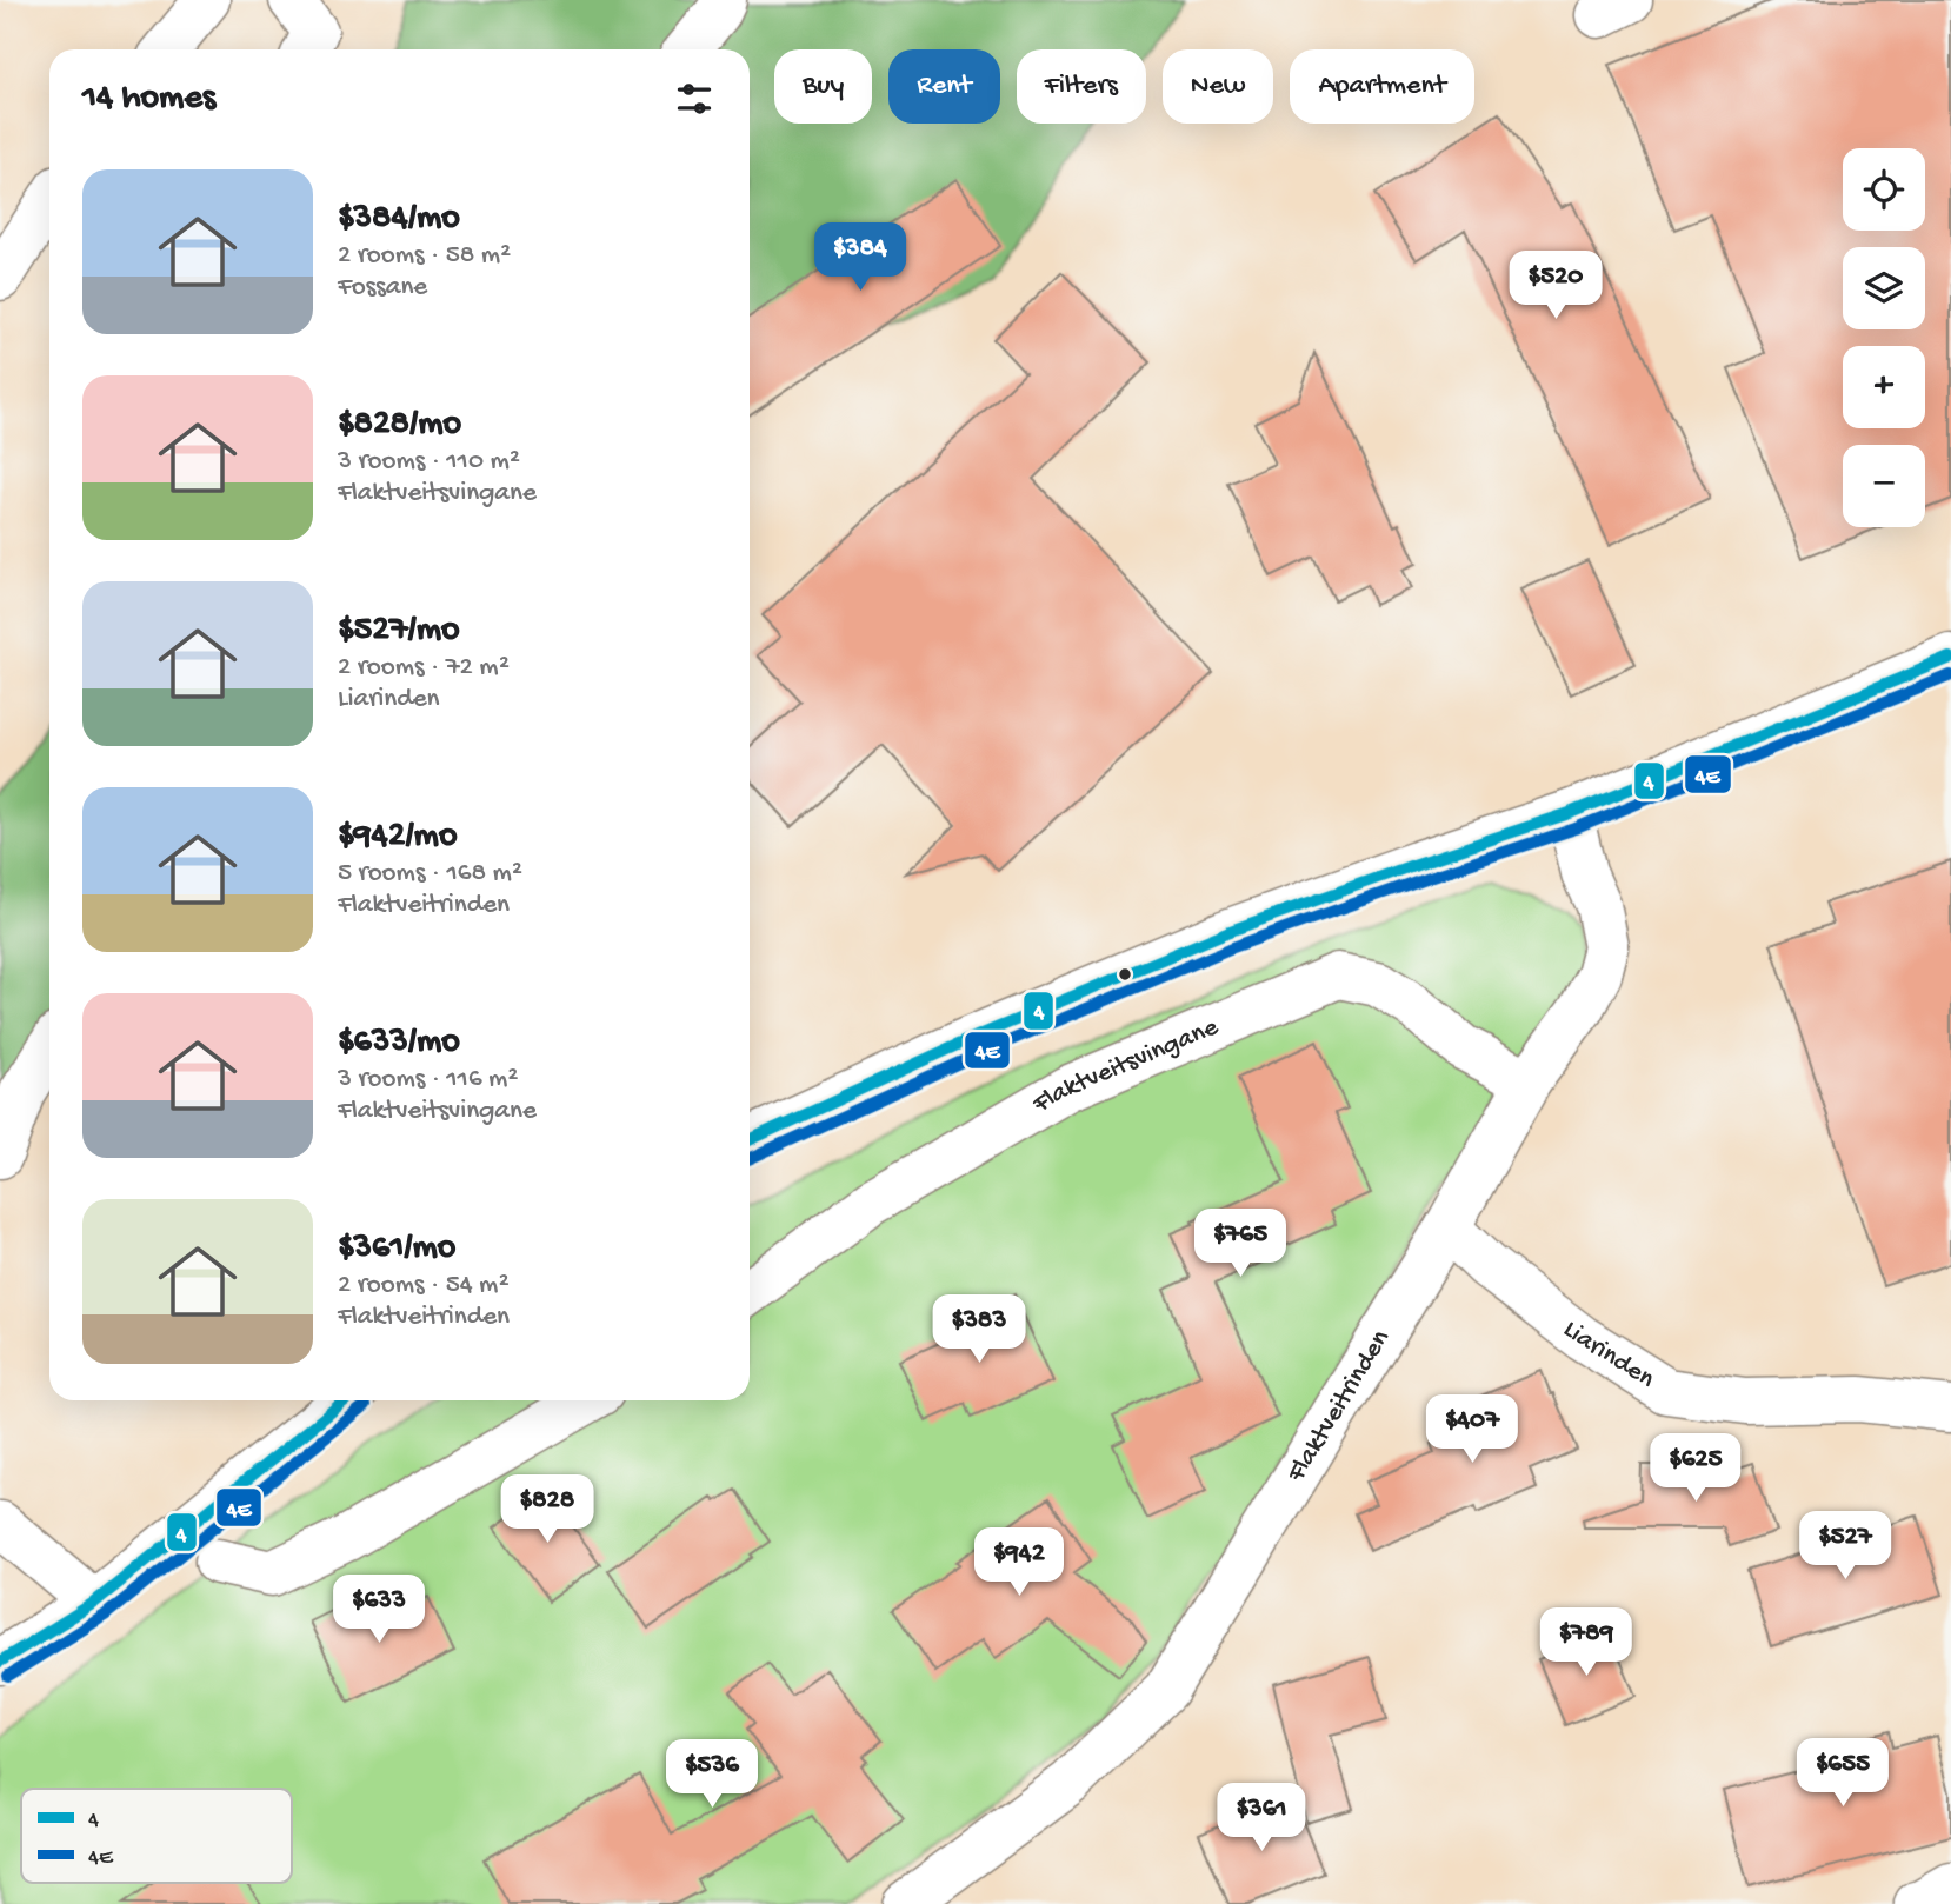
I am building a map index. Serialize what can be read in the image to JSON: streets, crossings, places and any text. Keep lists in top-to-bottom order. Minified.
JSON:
{"streets":{"street":["Flaktveitsvingane","Liarinden","Flaktveitrinden"]},"crossings":[["Flaktveitsvingane","Flaktveitrinden"],["Liarinden","Flaktveitrinden"]],"lines":["transit line 4","transit line 4E"],"legend":["4","4E"],"page":{"chip":["Buy","Rent","Filters","New","Apartment"],"heading":"14 homes","map_buttons":["+","−"],"list":[{"name":"$384/mo","note":"2 rooms · 58 m² · Fossane"},{"name":"$828/mo","note":"3 rooms · 110 m² · Flaktveitsvingane"},{"name":"$527/mo","note":"2 rooms · 72 m² · Liarinden"},{"name":"$942/mo","note":"5 rooms · 168 m² · Flaktveitrinden"},{"name":"$633/mo","note":"3 rooms · 116 m² · Flaktveitsvingane"},{"name":"$361/mo","note":"2 rooms · 54 m² · Flaktveitrinden"}],"price":["$384","$520","$765","$383","$407","$625","$828","$527","$942","$633","$789","$655","$536","$361"]}}
